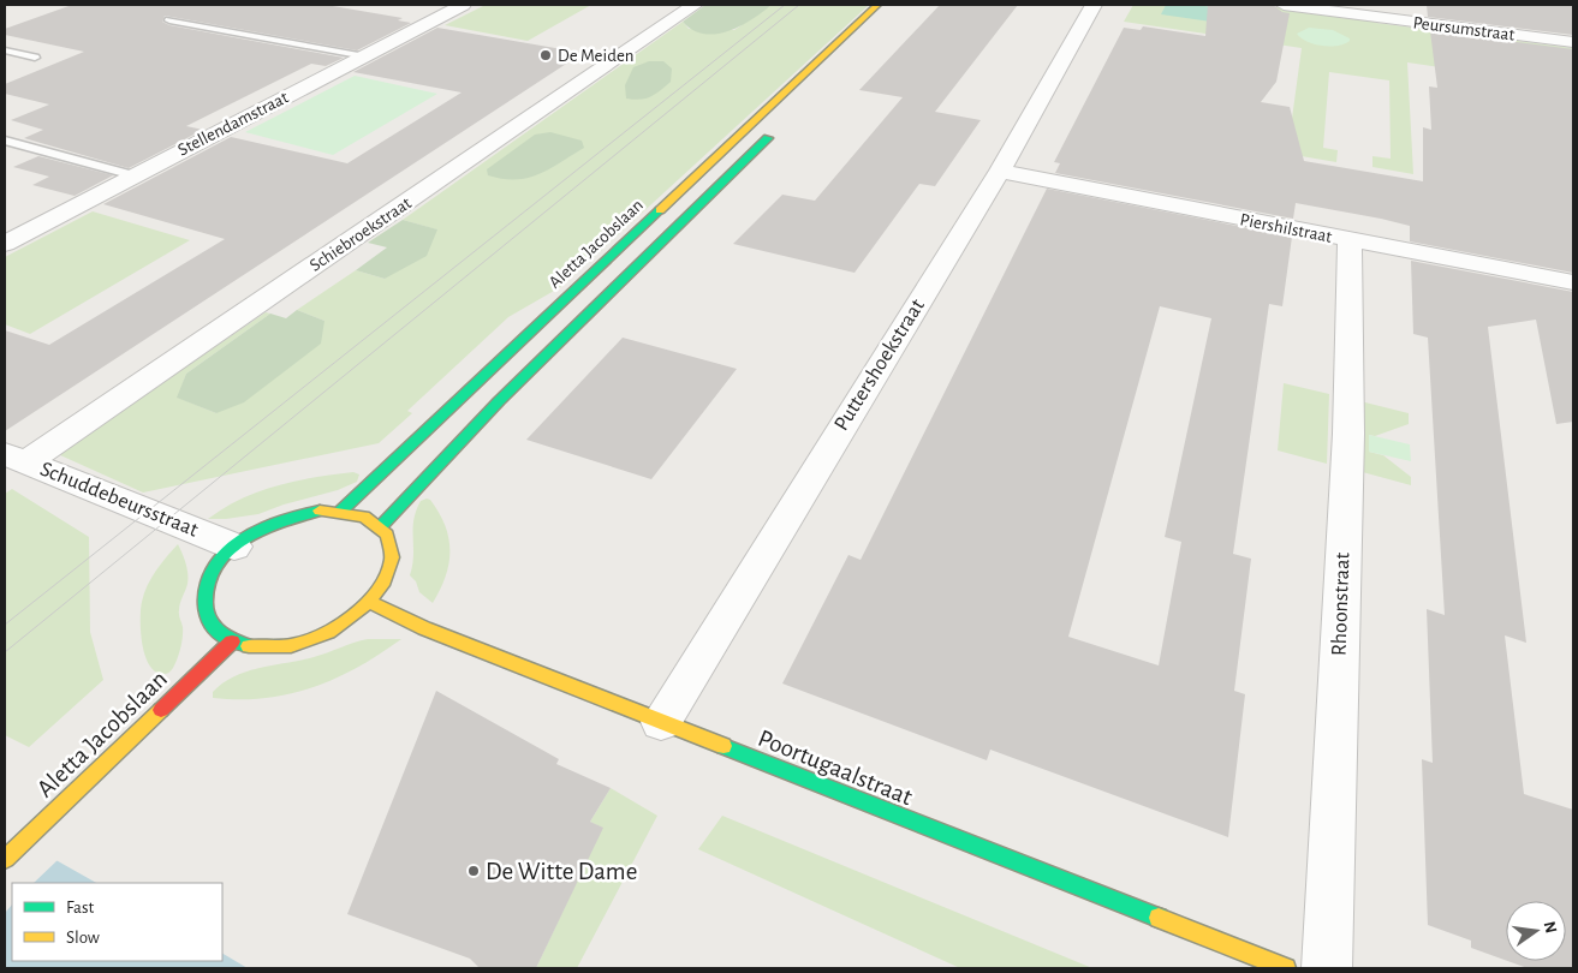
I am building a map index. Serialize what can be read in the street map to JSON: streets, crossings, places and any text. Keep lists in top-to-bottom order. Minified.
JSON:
{"streets":{"street":["Peursumstraat","Stellendamstraat","Piershilstraat","Schiebroekstraat","Aletta Jacobslaan","Puttershoekstraat","Schuddebeursstraat","Rhoonstraat","Poortugaalstraat"]},"crossings":[["Piershilstraat","Puttershoekstraat"],["Piershilstraat","Rhoonstraat"],["Schiebroekstraat","Schuddebeursstraat"],["Aletta Jacobslaan","Schuddebeursstraat"],["Aletta Jacobslaan","Poortugaalstraat"],["Puttershoekstraat","Poortugaalstraat"],["Schuddebeursstraat","Poortugaalstraat"]],"places":["De Meiden","De Witte Dame"],"legend":["Fast","Slow"],"north":"right"}
